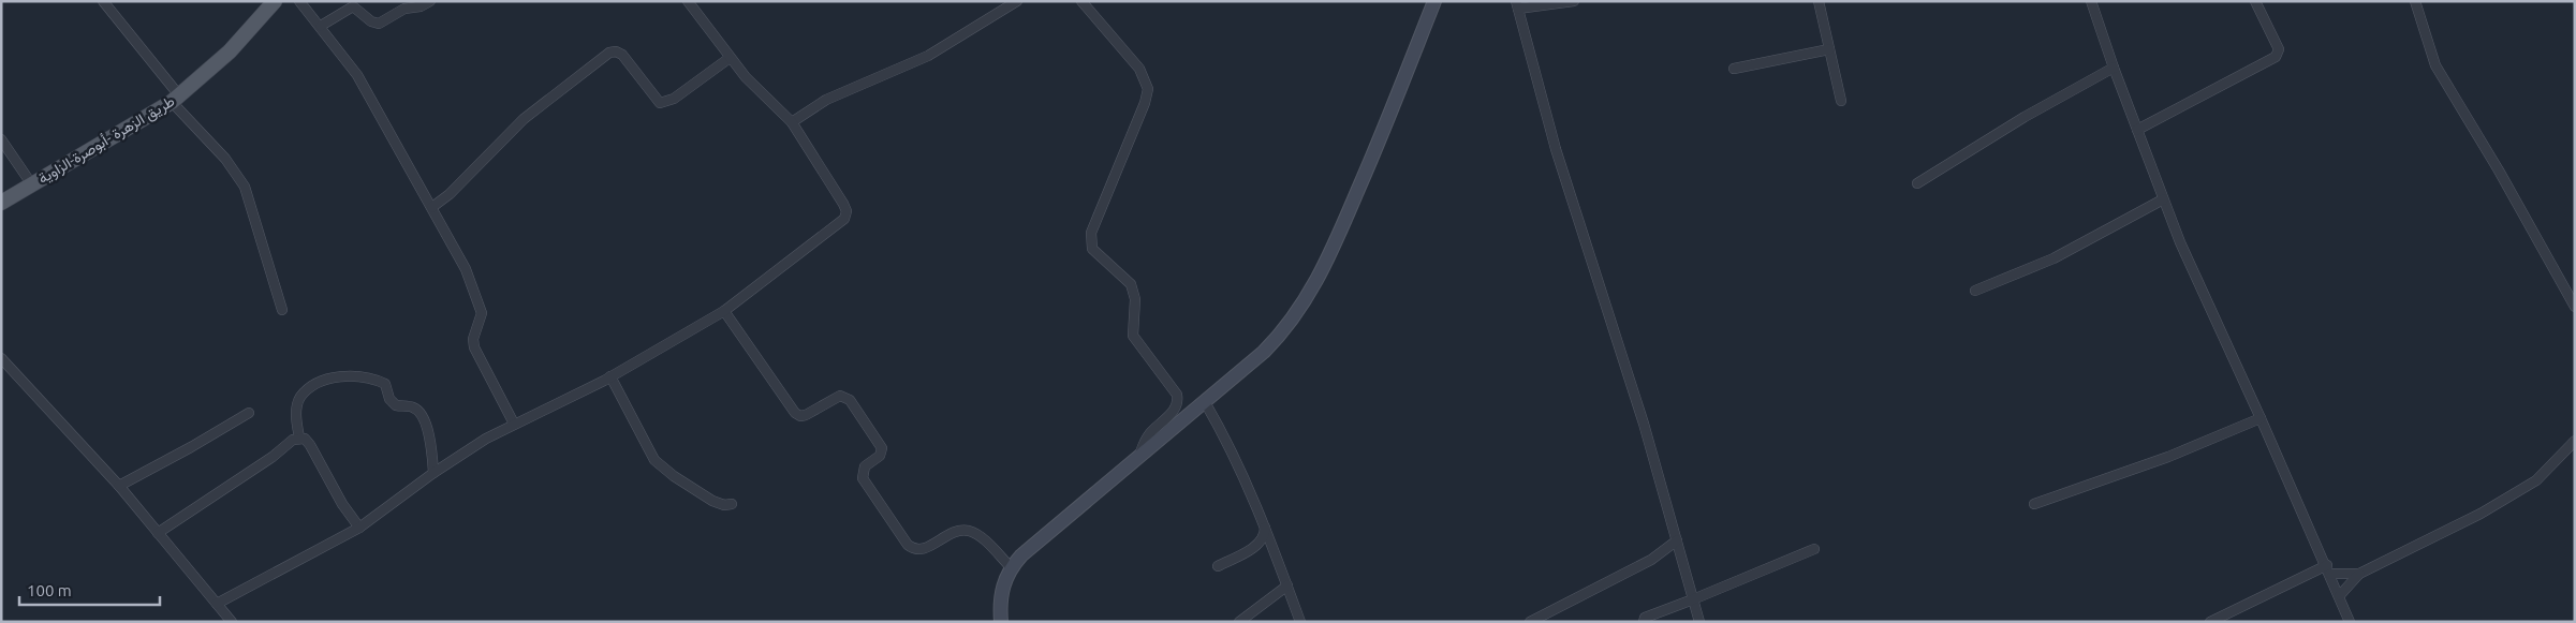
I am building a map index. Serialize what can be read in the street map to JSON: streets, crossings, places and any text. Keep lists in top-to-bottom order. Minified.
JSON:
{"streets":{"main road":["طريق الزهرة -أبوصرة-الزاوية"]},"scale_bar":"100 m"}
